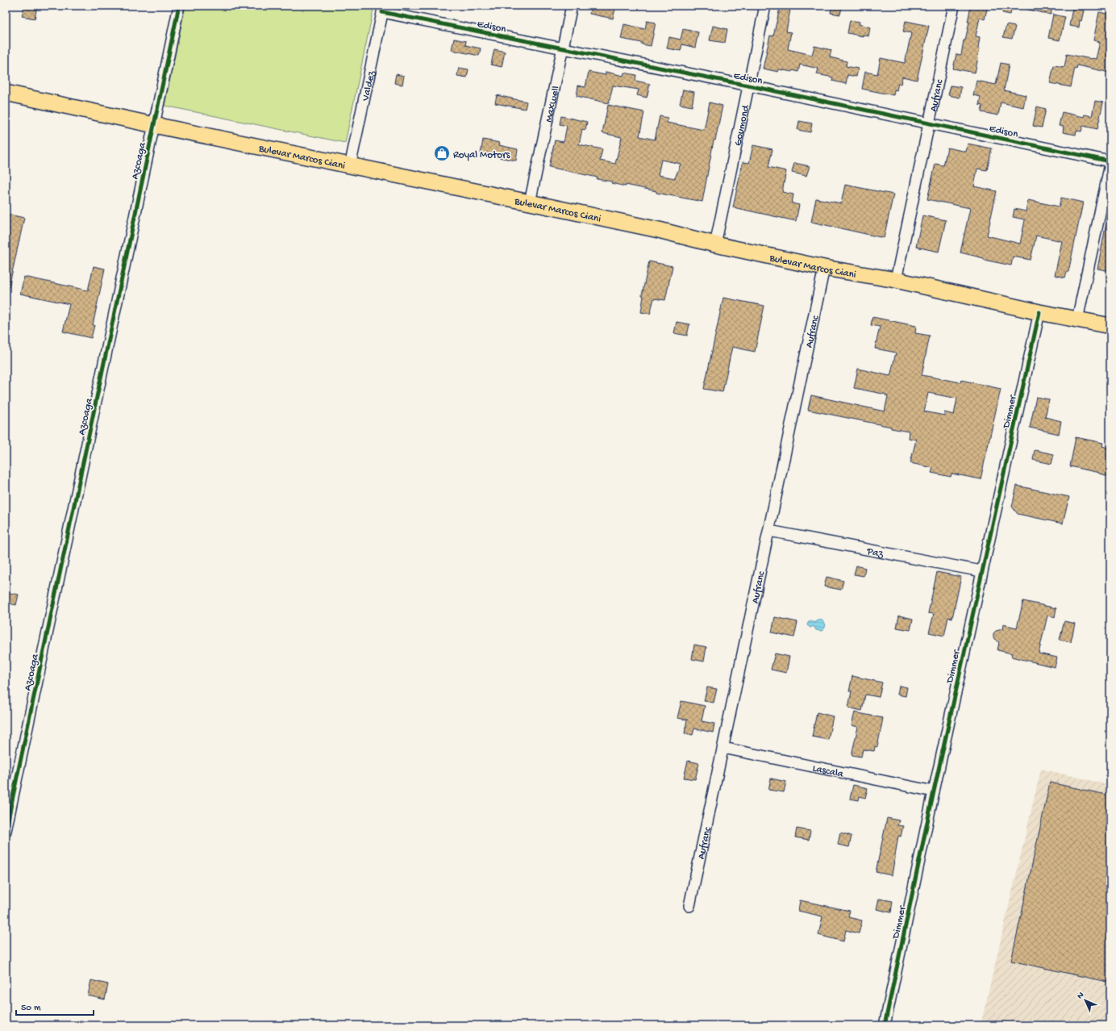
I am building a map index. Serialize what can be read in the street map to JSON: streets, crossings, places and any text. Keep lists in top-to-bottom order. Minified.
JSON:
{"streets":{"highway":["Bulevar Marcos Ciani"],"street":["Edison","Valdez","Aufranc","Maxwell","Goumond","Azcoaga","Dimmer","Paz","Lascala"]},"crossings":[["Edison","Valdez"],["Edison","Aufranc"],["Edison","Maxwell"],["Edison","Goumond"],["Valdez","Bulevar Marcos Ciani"],["Aufranc","Bulevar Marcos Ciani"],["Aufranc","Paz"],["Aufranc","Lascala"],["Maxwell","Bulevar Marcos Ciani"],["Goumond","Bulevar Marcos Ciani"],["Bulevar Marcos Ciani","Azcoaga"],["Bulevar Marcos Ciani","Dimmer"],["Dimmer","Paz"],["Dimmer","Lascala"]],"places":{"shop":["Royal Motors"]},"scale_bar":"50 m","north":"top left"}
